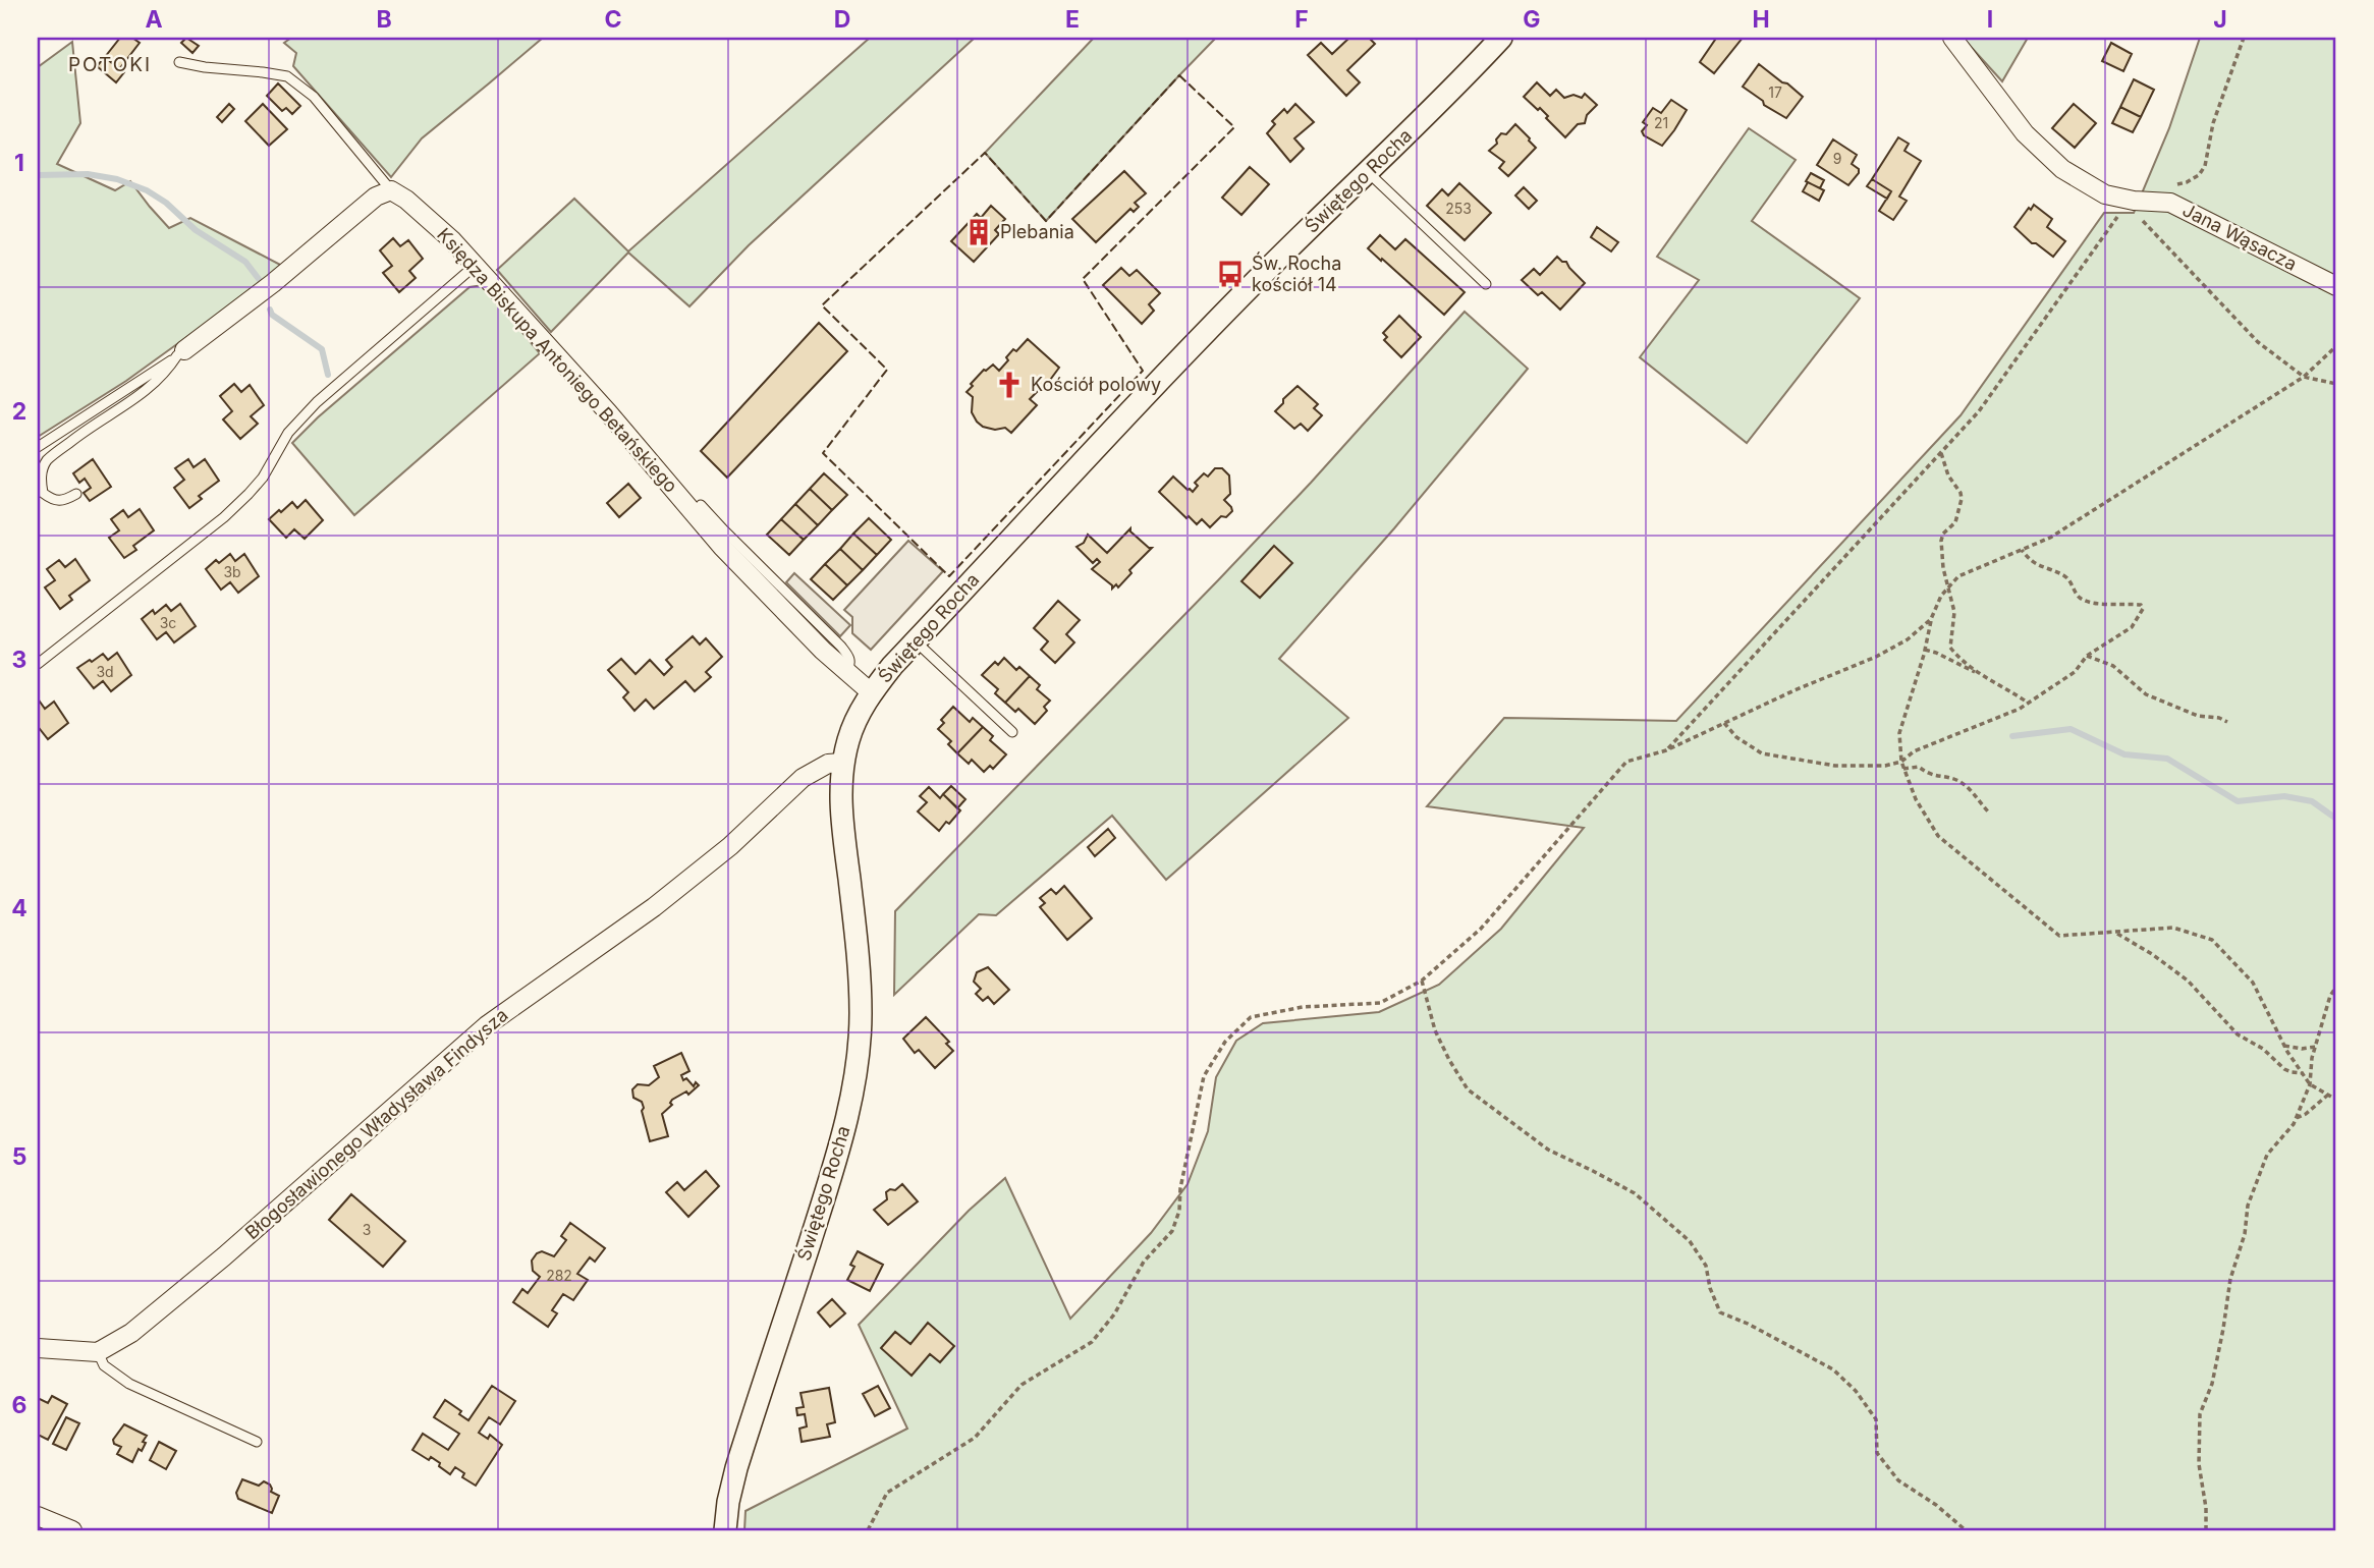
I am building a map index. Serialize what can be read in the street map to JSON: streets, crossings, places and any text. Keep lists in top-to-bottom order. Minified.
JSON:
{"streets":{"street":["Świętego Rocha","Jana Wąsacza","Księdza Biskupa Antoniego Betańskiego","Błogosławionego Władysława Findysza"]},"crossings":[["Świętego Rocha","Księdza Biskupa Antoniego Betańskiego"],["Świętego Rocha","Błogosławionego Władysława Findysza"]],"districts":["POTOKI"],"places":{"building":["Plebania"],"bus stop":["Św. Rocha kościół 14"],"church":["Kościół polowy"]},"house_numbers":["17","21","9","253","3b","3c","3d","3","282"],"grid":{"columns":["A","B","C","D","E","F","G","H","I","J"],"rows":["1","2","3","4","5","6"]}}
